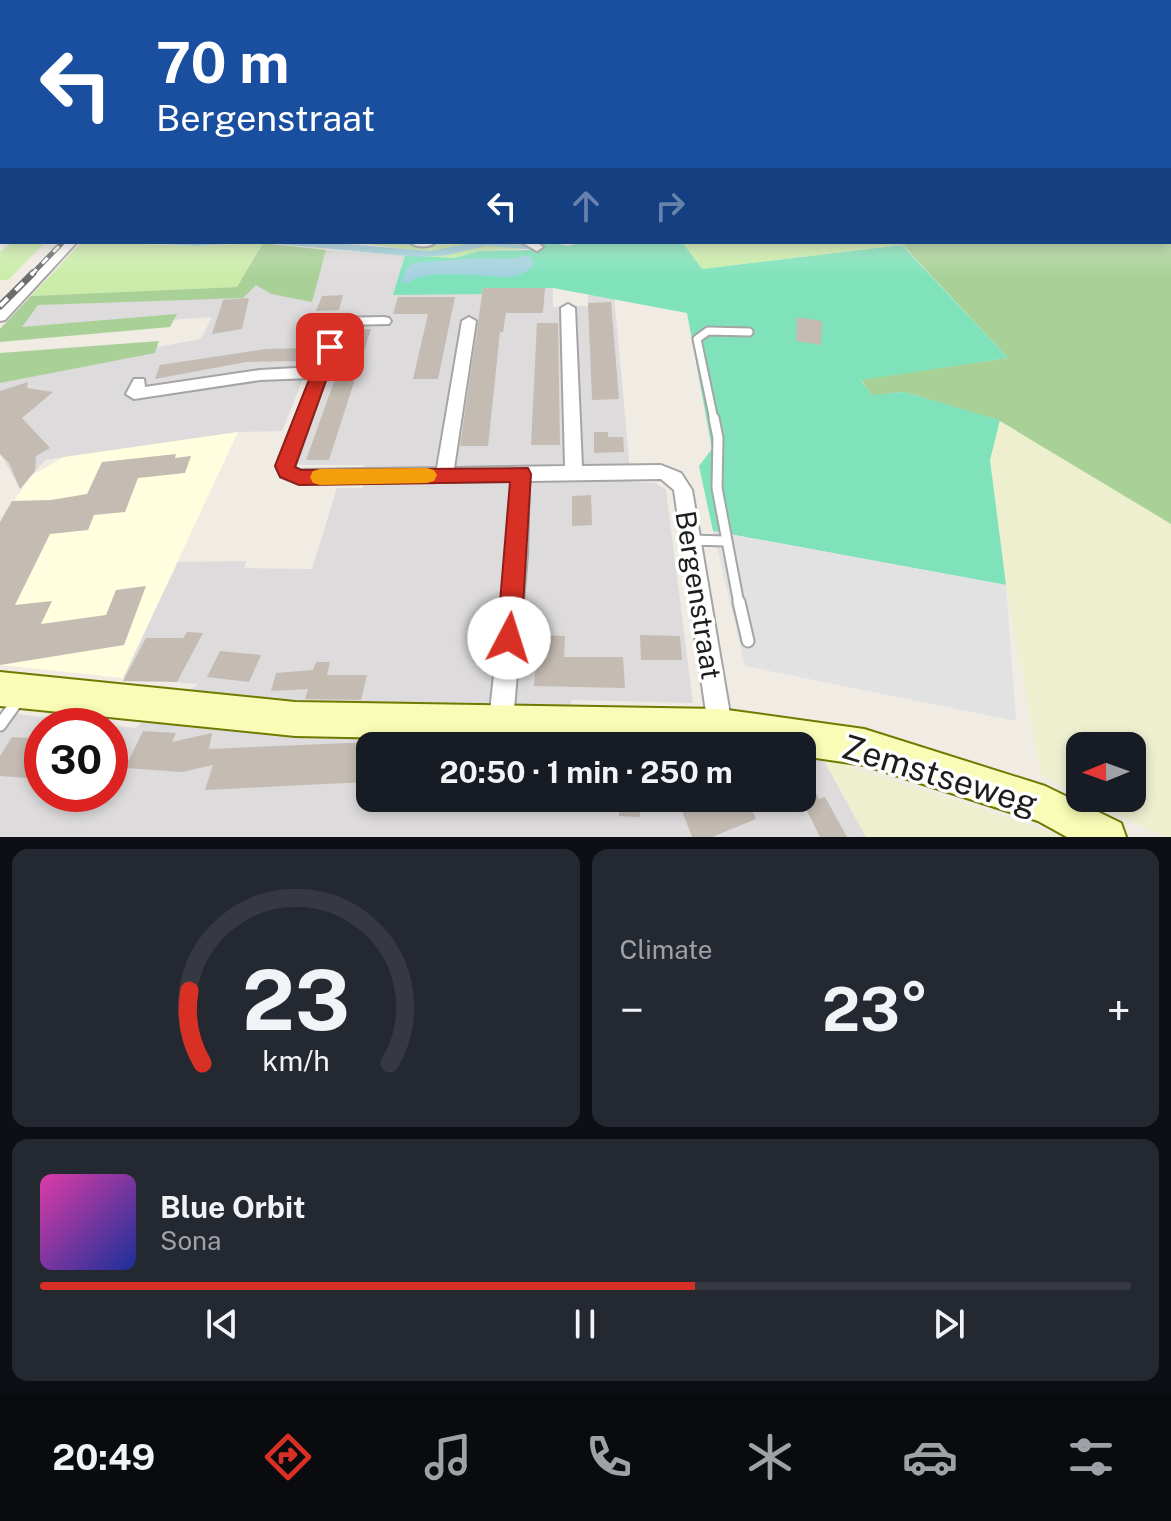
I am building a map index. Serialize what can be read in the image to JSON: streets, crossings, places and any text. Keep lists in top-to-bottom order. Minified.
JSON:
{"streets":{"street":["Bergenstraat","Zemstseweg"]},"crossings":[["Bergenstraat","Zemstseweg"]],"north":"left","page":{"turn":["70 m","Bergenstraat"],"limit":"30","trip":"20:50 · 1 min · 250 m","tile":"Climate","heat":["−","23°","+"],"song":["Blue Orbit","Sona"],"tabs":"20:49","gauge":["23","km/h"]}}
